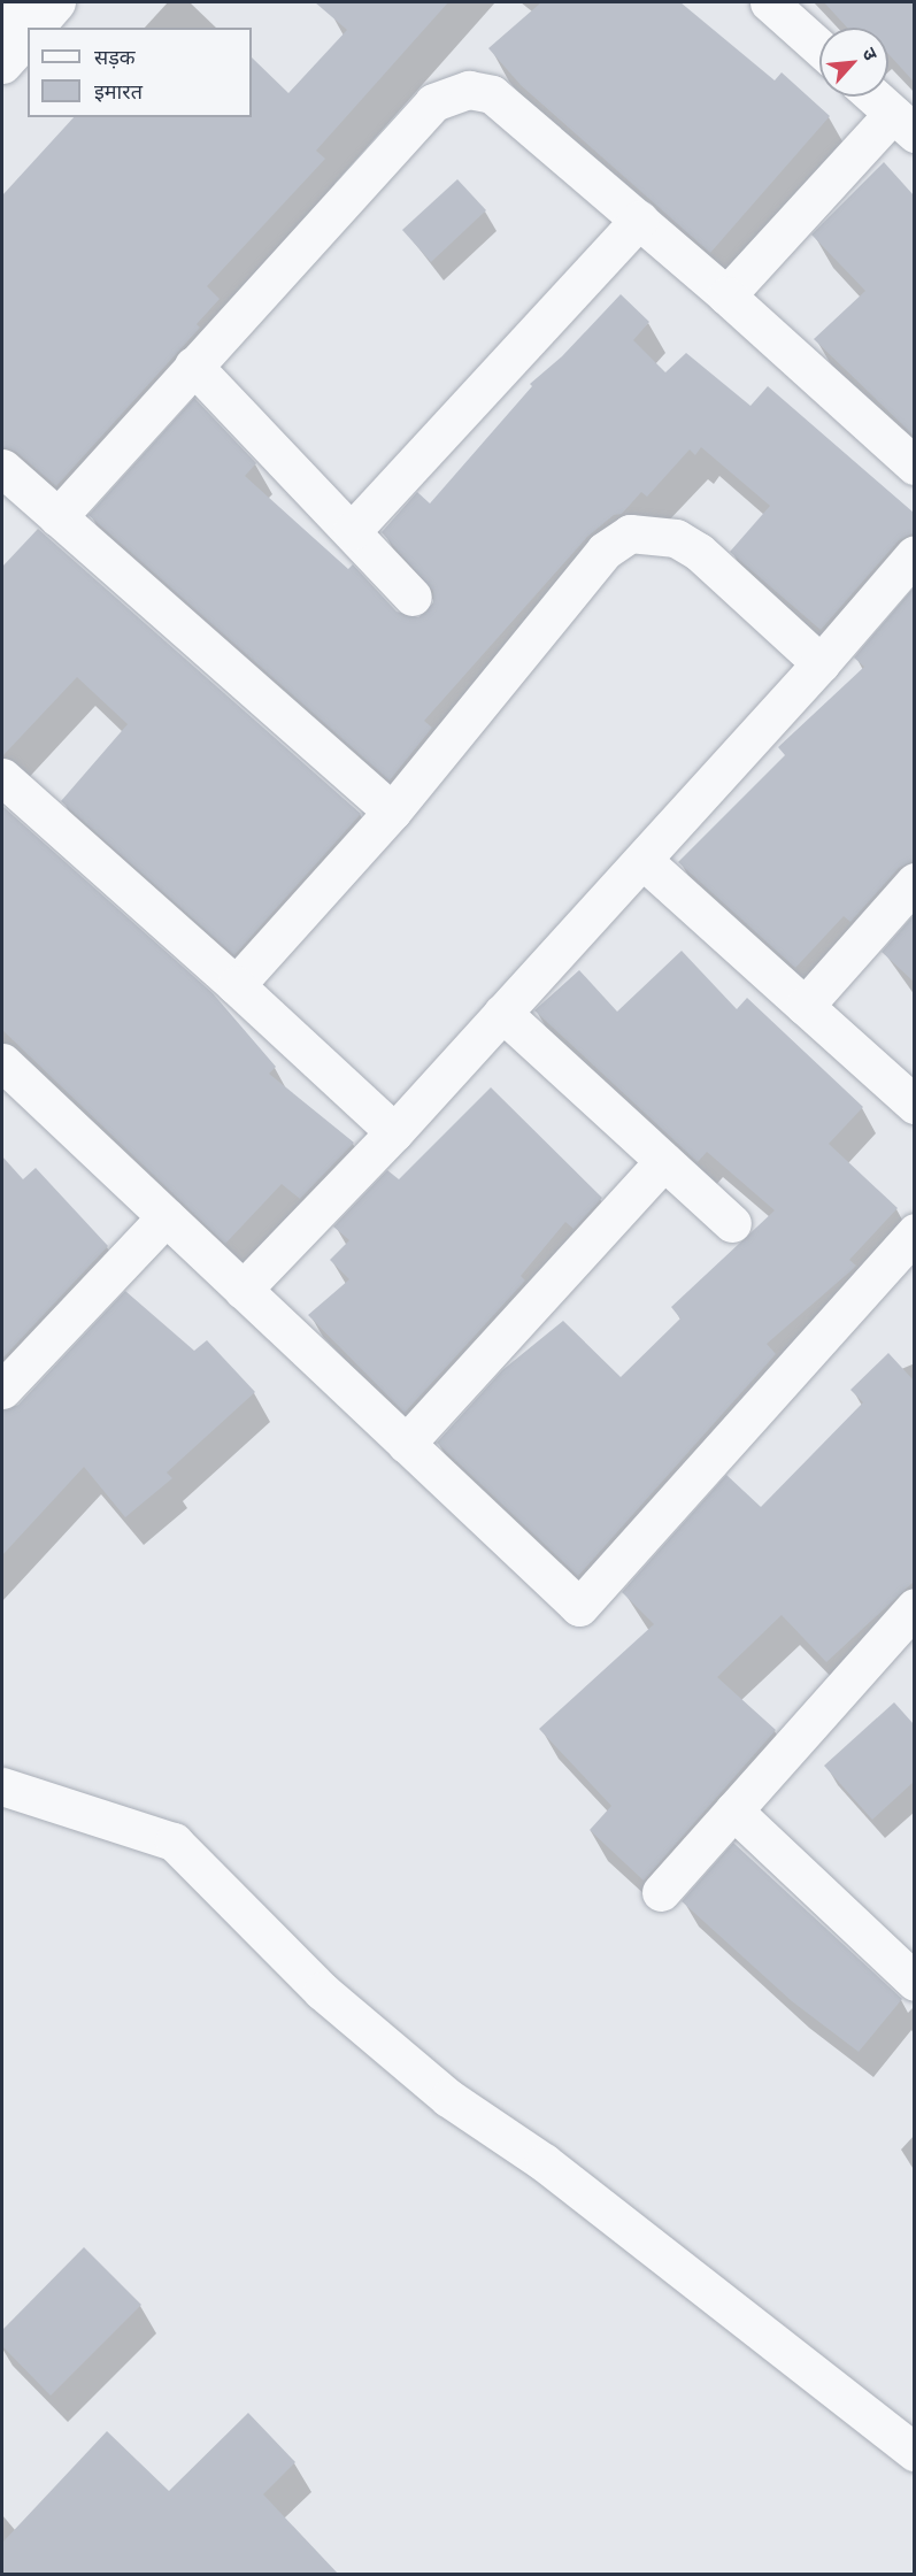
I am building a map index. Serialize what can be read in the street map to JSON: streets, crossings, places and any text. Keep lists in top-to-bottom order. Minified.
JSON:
{"legend":["सड़क","इमारत"],"north":"top right"}
